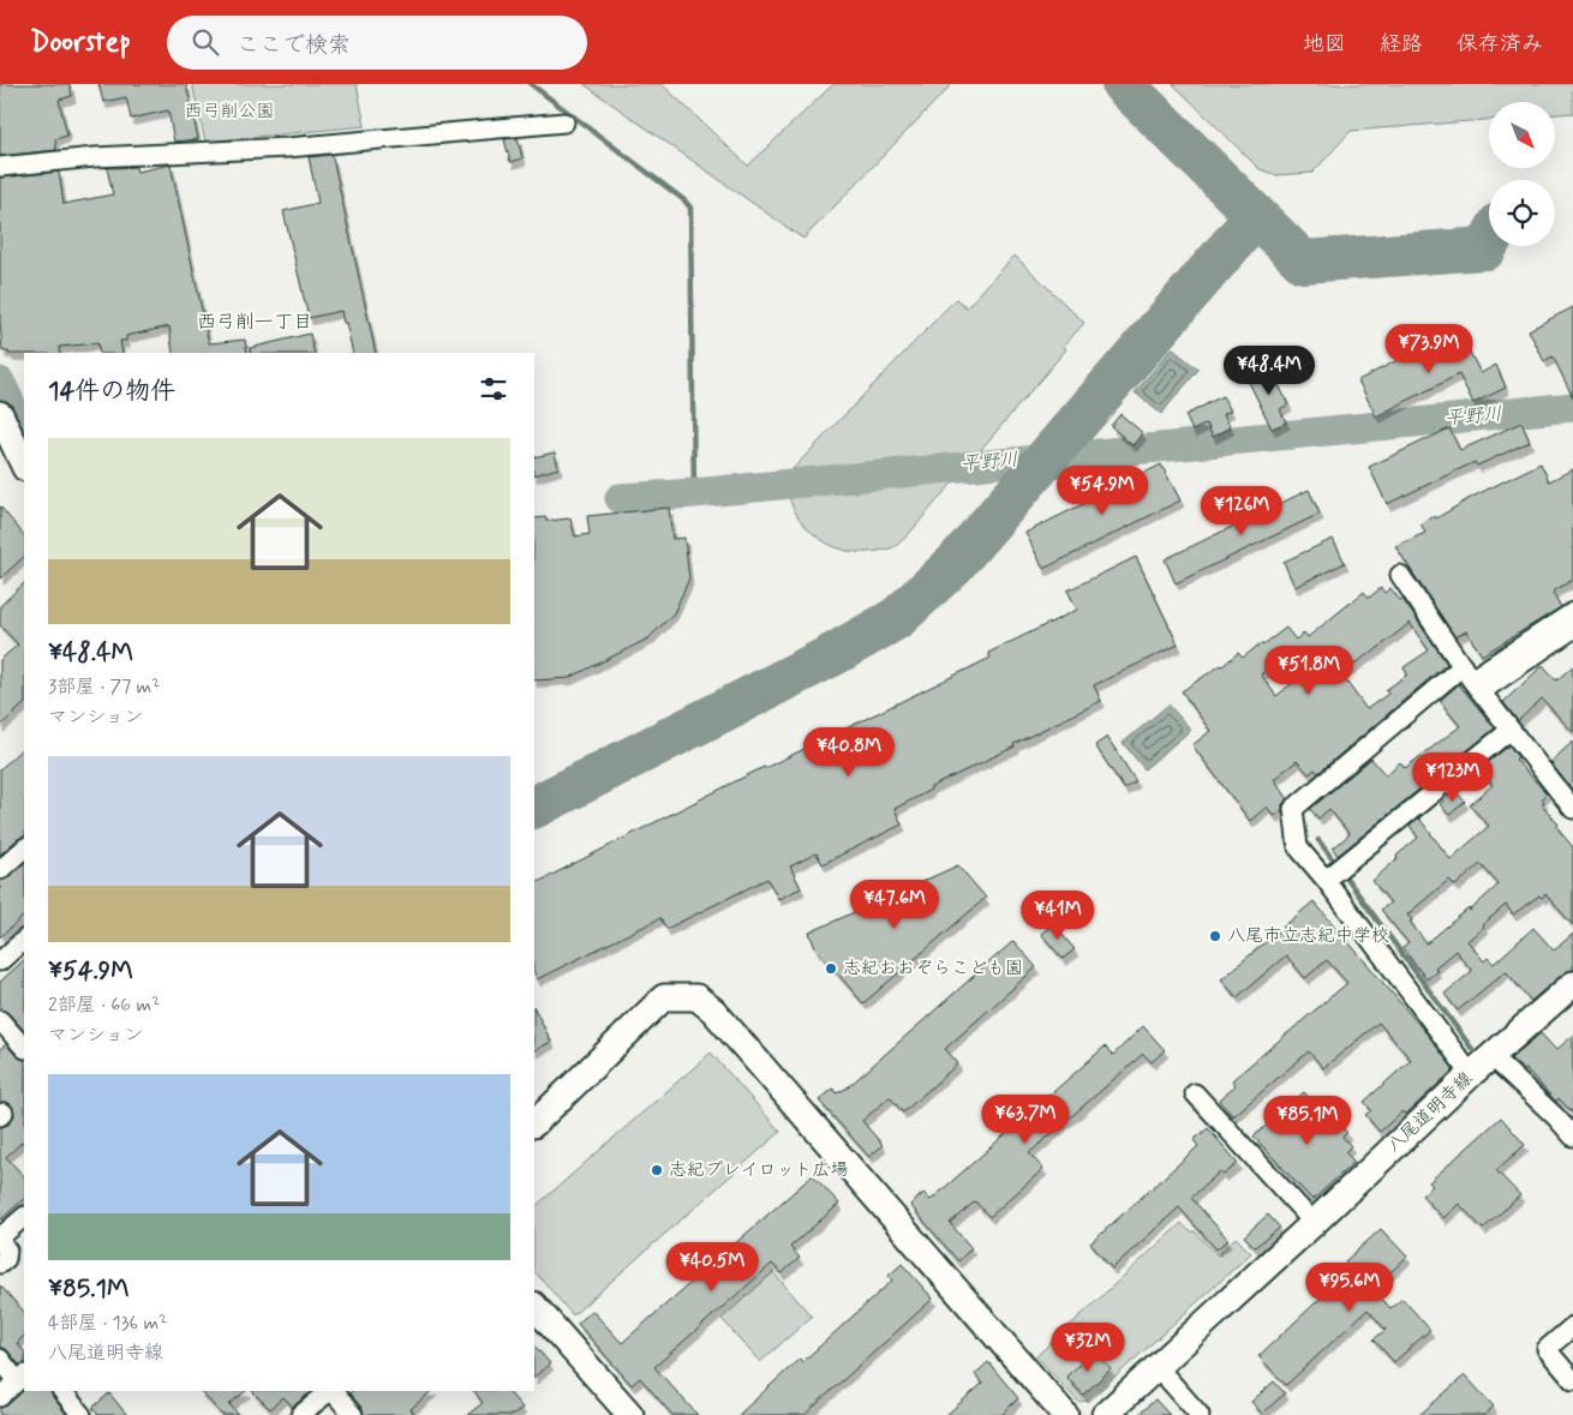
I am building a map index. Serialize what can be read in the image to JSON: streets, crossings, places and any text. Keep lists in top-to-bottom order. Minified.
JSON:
{"streets":{"main road":["八尾道明寺線"]},"districts":["西弓削一丁目"],"water":["平野川"],"parks":["西弓削公園"],"places":["八尾市立志紀中学校","志紀おおぞらこども園","志紀プレイロット広場"],"north":"bottom right","page":{"header":"Doorstep","search":"ここで検索","nav":["地図","経路","保存済み"],"price":["¥73.9M","¥48.4M","¥54.9M","¥126M","¥51.8M","¥40.8M","¥123M","¥47.6M","¥41M","¥63.7M","¥85.1M","¥40.5M","¥95.6M","¥32M"],"heading":"14件の物件","list":[{"name":"¥48.4M","note":"3部屋 · 77 m² · マンション"},{"name":"¥54.9M","note":"2部屋 · 66 m² · マンション"},{"name":"¥85.1M","note":"4部屋 · 136 m² · 八尾道明寺線"}]}}
